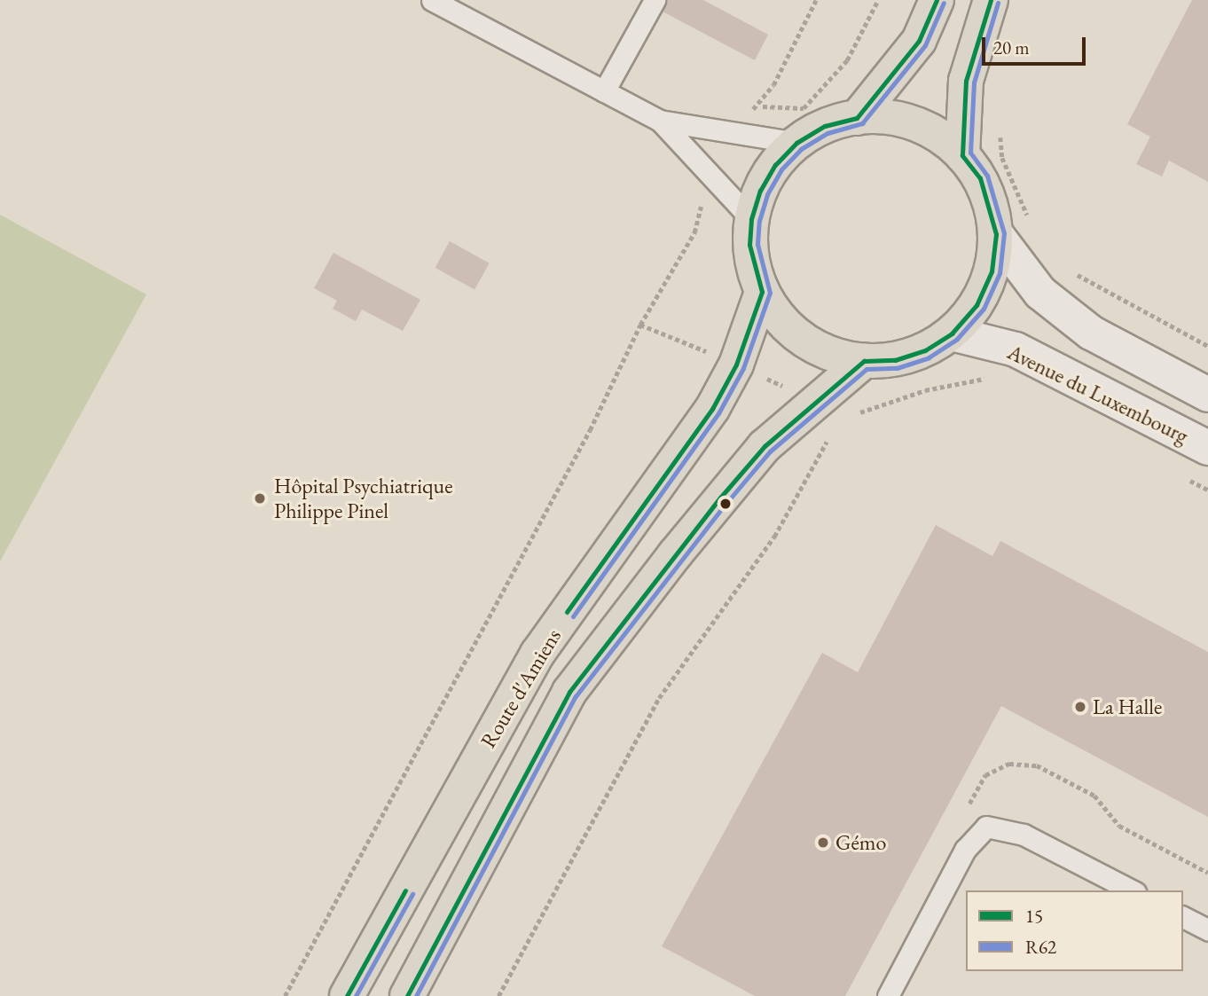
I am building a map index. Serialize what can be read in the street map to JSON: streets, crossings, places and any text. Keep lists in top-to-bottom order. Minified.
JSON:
{"streets":{"main road":["Route d'Amiens"],"street":["Avenue du Luxembourg"]},"places":["Hôpital Psychiatrique Philippe Pinel","La Halle","Gémo"],"lines":["transit line 15","transit line R62"],"legend":["15","R62"],"scale_bar":"20 m"}
